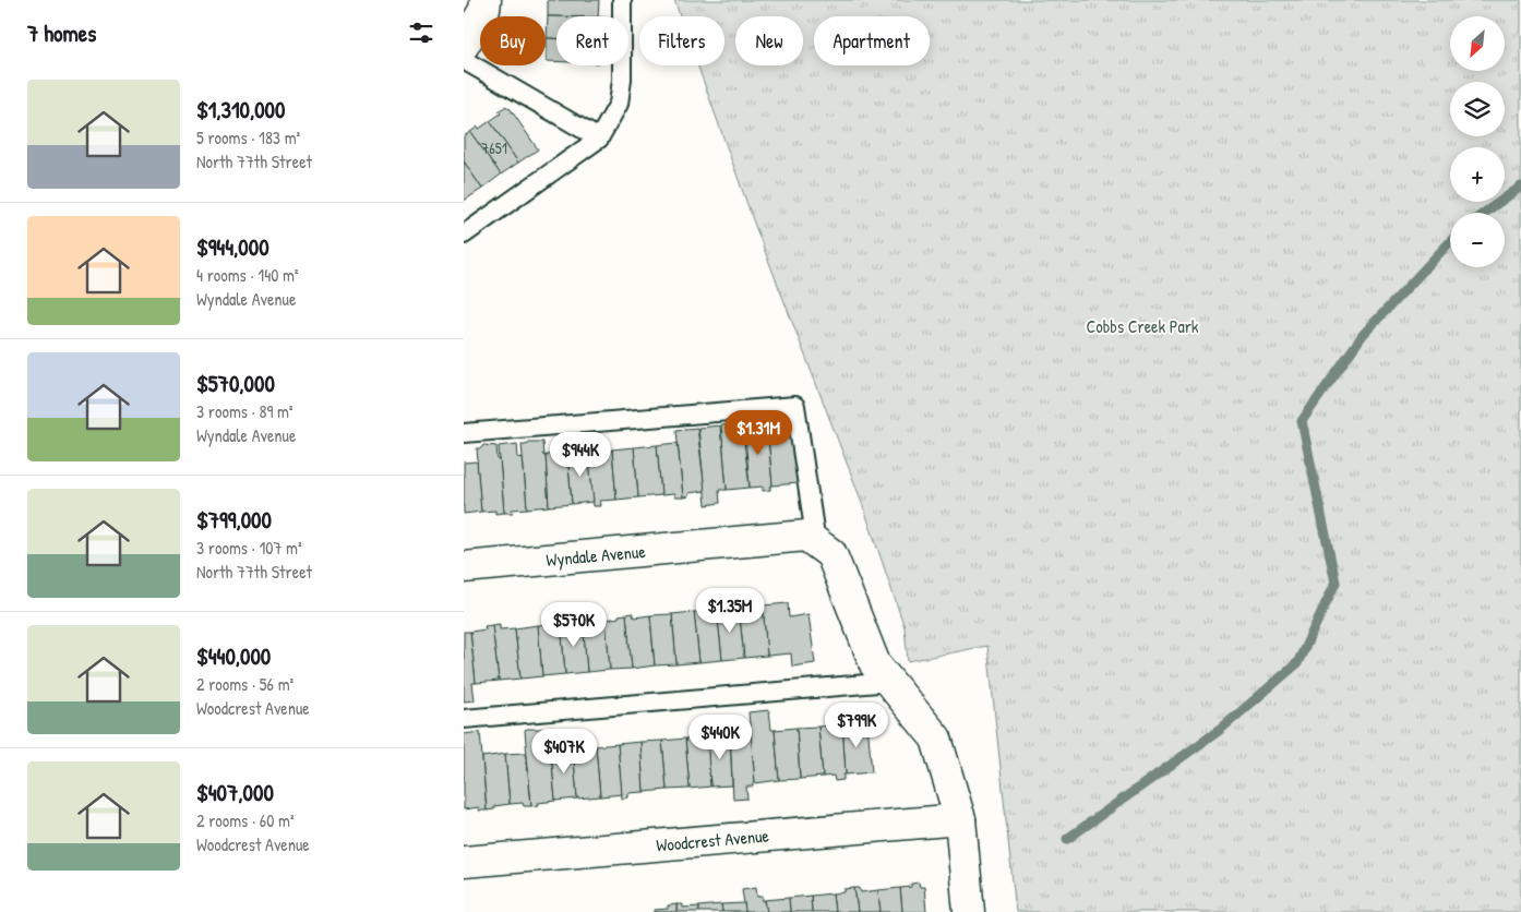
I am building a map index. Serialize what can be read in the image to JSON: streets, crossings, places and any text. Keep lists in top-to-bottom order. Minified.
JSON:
{"streets":{"street":["Wyndale Avenue","Woodcrest Avenue"]},"parks":["Cobbs Creek Park"],"house_numbers":["7651"],"north":"bottom left","page":{"heading":"7 homes","map_buttons":["+","−"],"chip":["Buy","Rent","Filters","New","Apartment"],"list":[{"name":"$1,310,000","note":"5 rooms · 183 m² · North 77th Street"},{"name":"$944,000","note":"4 rooms · 140 m² · Wyndale Avenue"},{"name":"$570,000","note":"3 rooms · 89 m² · Wyndale Avenue"},{"name":"$799,000","note":"3 rooms · 107 m² · North 77th Street"},{"name":"$440,000","note":"2 rooms · 56 m² · Woodcrest Avenue"},{"name":"$407,000","note":"2 rooms · 60 m² · Woodcrest Avenue"}],"price":["$1.31M","$944K","$1.35M","$570K","$799K","$440K","$407K"]}}
